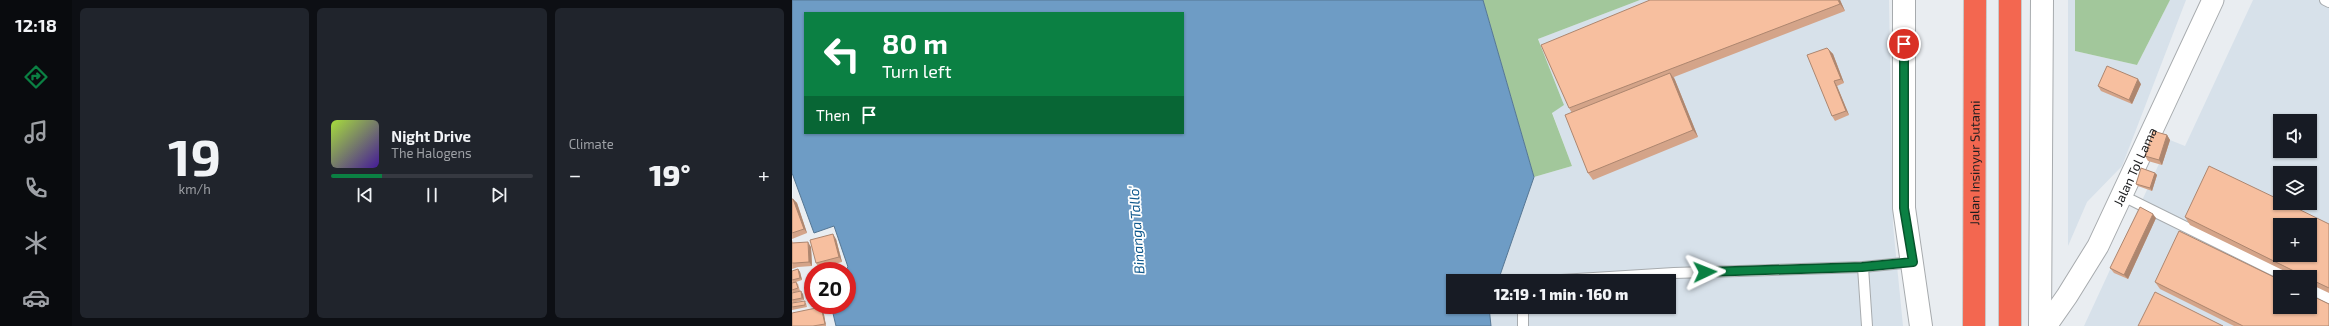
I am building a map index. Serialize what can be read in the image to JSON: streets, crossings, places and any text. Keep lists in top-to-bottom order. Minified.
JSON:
{"streets":{"highway":["Jalan Insinyur Sutami"],"street":["Jalan Tol Lama"]},"water":["Binanga Tallo'"],"page":{"tabs":"12:18","tile":[["19","km/h"],"Climate"],"turn":["80 m","Turn left"],"then":"Then","map_buttons":["+","−"],"song":["Night Drive","The Halogens"],"heat":["−","19°","+"],"limit":"20","trip":"12:19 · 1 min · 160 m"}}
